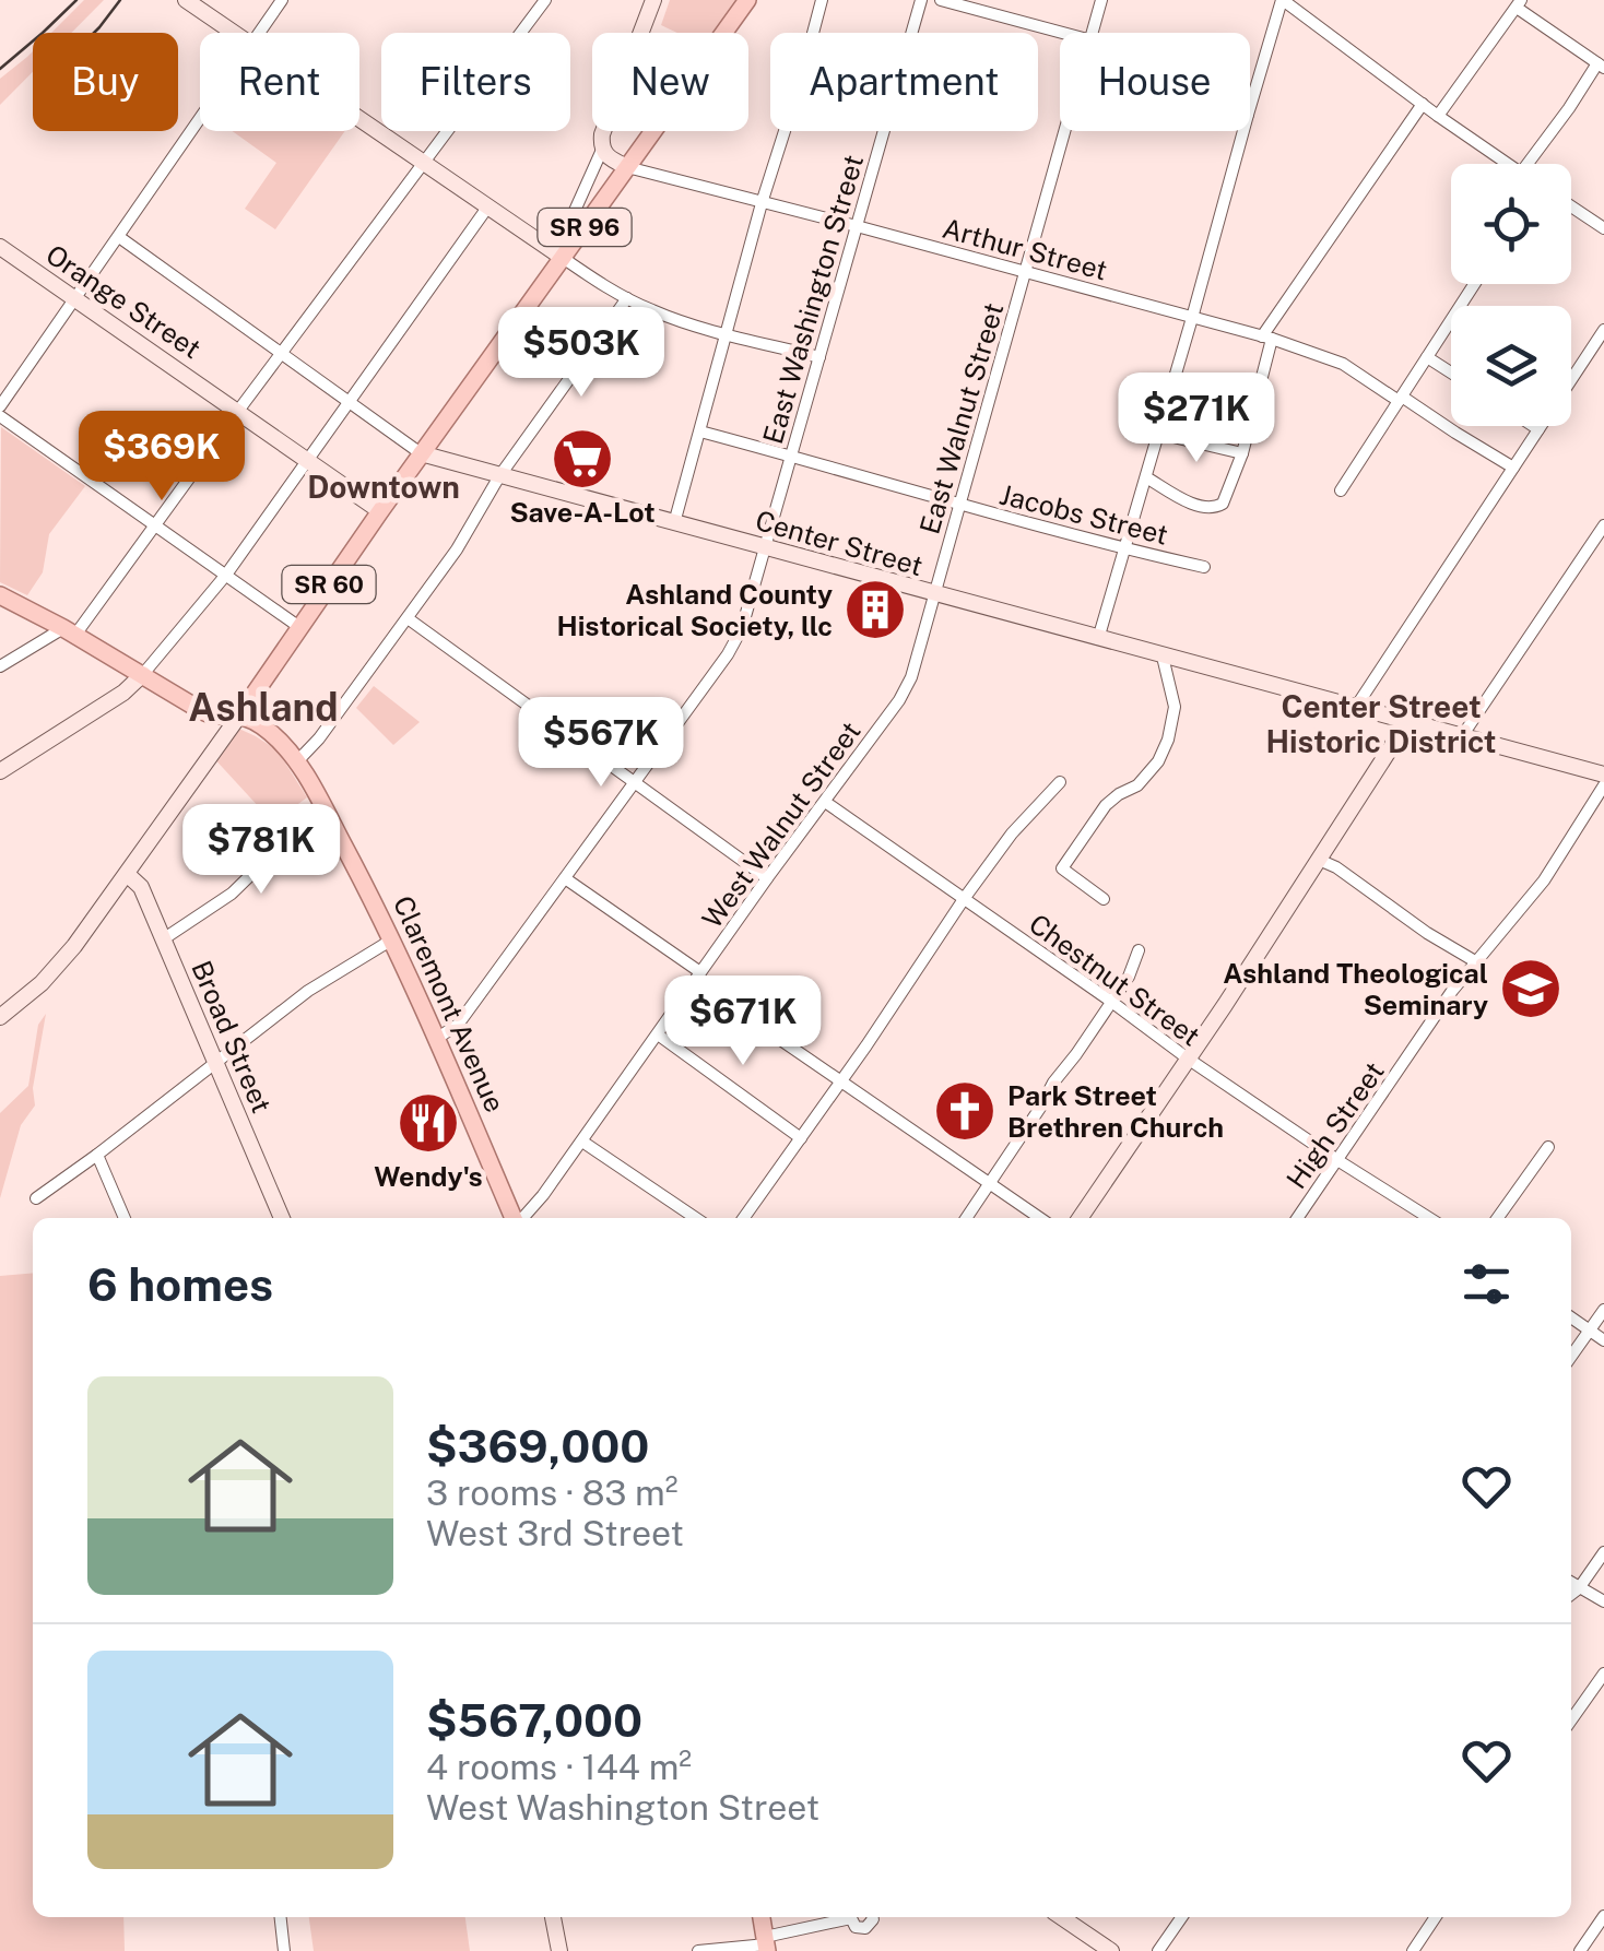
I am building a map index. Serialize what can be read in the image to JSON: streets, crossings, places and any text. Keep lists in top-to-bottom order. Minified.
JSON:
{"streets":{"main road":["SR 96","Orange Street","Center Street","SR 60","Claremont Avenue","Broad Street"],"street":["Arthur Street","East Washington Street","East Walnut Street","Jacobs Street","West Walnut Street","Chestnut Street","High Street"]},"crossings":[["SR 96","Arthur Street"],["SR 96","Center Street"],["SR 96","SR 60"],["Arthur Street","East Washington Street"],["Arthur Street","East Walnut Street"],["East Washington Street","Jacobs Street"],["East Washington Street","Center Street"],["East Washington Street","Claremont Avenue"],["Orange Street","SR 60"],["East Walnut Street","Jacobs Street"],["East Walnut Street","Center Street"],["East Walnut Street","West Walnut Street"],["Center Street","SR 60"],["Center Street","West Walnut Street"],["SR 60","Claremont Avenue"],["West Walnut Street","Chestnut Street"],["Chestnut Street","High Street"]],"districts":["Downtown","Center Street Historic District","Ashland"],"places":{"supermarket":["Save-A-Lot"],"building":["Ashland County Historical Society, llc"],"school or university":["Ashland Theological Seminary"],"church":["Park Street Brethren Church"],"restaurant":["Wendy's"]},"page":{"chip":["Buy","Rent","Filters","New","Apartment","House"],"price":["$503K","$271K","$369K","$567K","$781K","$671K"],"heading":"6 homes","list":[{"name":"$369,000","note":"3 rooms · 83 m² · West 3rd Street"},{"name":"$567,000","note":"4 rooms · 144 m² · West Washington Street"}]}}
